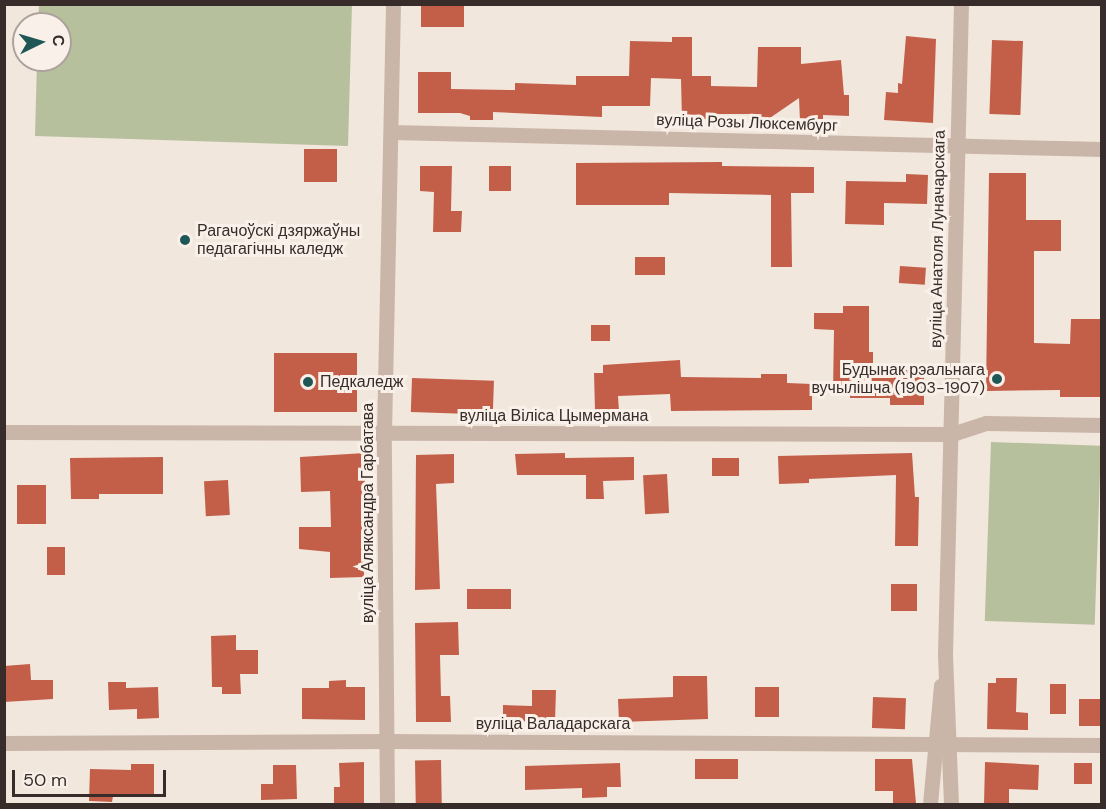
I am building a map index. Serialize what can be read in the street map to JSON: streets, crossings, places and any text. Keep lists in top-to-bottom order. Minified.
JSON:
{"streets":{"street":["вуліца Розы Люксембург","вуліца Анатоля Луначарскага","вуліца Віліса Цымермана","вуліца Аляксандра Гарбатава","вуліца Валадарскага"]},"crossings":[["вуліца Розы Люксембург","вуліца Анатоля Луначарскага"],["вуліца Розы Люксембург","вуліца Аляксандра Гарбатава"],["вуліца Анатоля Луначарскага","вуліца Віліса Цымермана"],["вуліца Анатоля Луначарскага","вуліца Валадарскага"],["вуліца Віліса Цымермана","вуліца Аляксандра Гарбатава"],["вуліца Аляксандра Гарбатава","вуліца Валадарскага"]],"places":["Рагачоўскі дзяржаўны педагагічны каледж","Будынак рэальнага вучылішча (1903-1907)","Педкаледж"],"scale_bar":"50 m","north":"right"}
